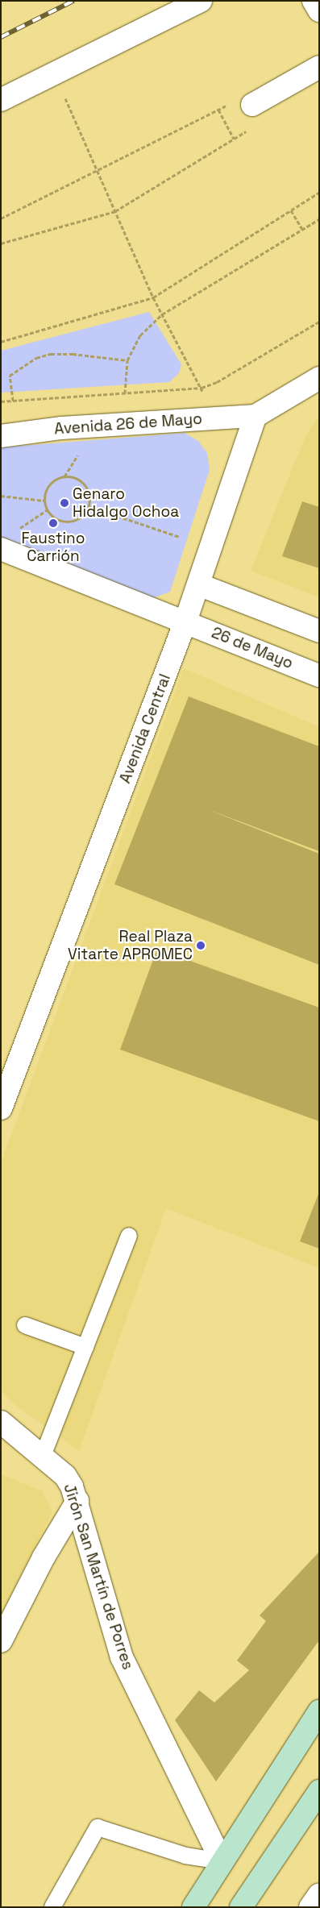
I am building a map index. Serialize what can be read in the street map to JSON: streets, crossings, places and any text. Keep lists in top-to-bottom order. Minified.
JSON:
{"streets":{"street":["Avenida 26 de Mayo","26 de Mayo","Avenida Central","Jirón San Martín de Porres"]},"crossings":[["Avenida 26 de Mayo","Avenida Central"],["26 de Mayo","Avenida Central"]],"places":["Genaro Hidalgo Ochoa","Faustino Carrión","Real Plaza Vitarte APROMEC"]}
